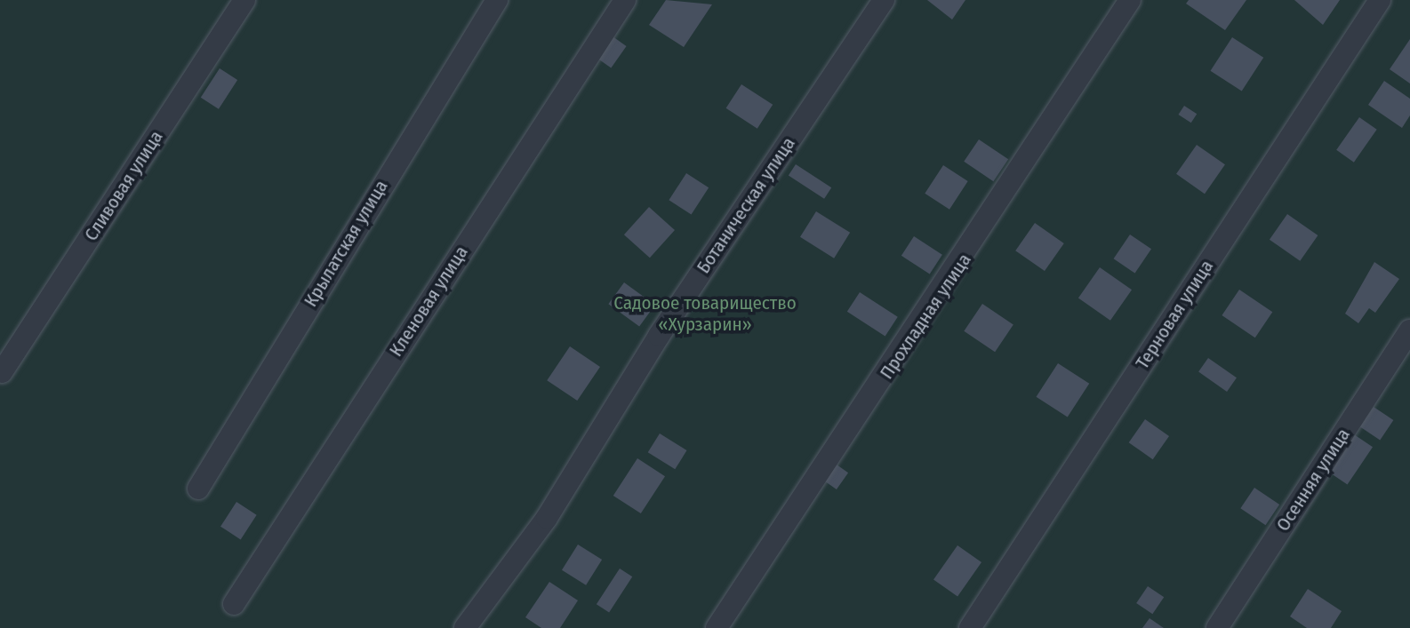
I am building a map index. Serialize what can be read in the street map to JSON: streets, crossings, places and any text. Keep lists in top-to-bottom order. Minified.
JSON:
{"streets":{"street":["Сливовая улица","Ботаническая улица","Крылатская улица","Кленовая улица","Терновая улица","Прохладная улица","Осенняя улица"]},"parks":["Садовое товарищество «Хурзарин»"]}
